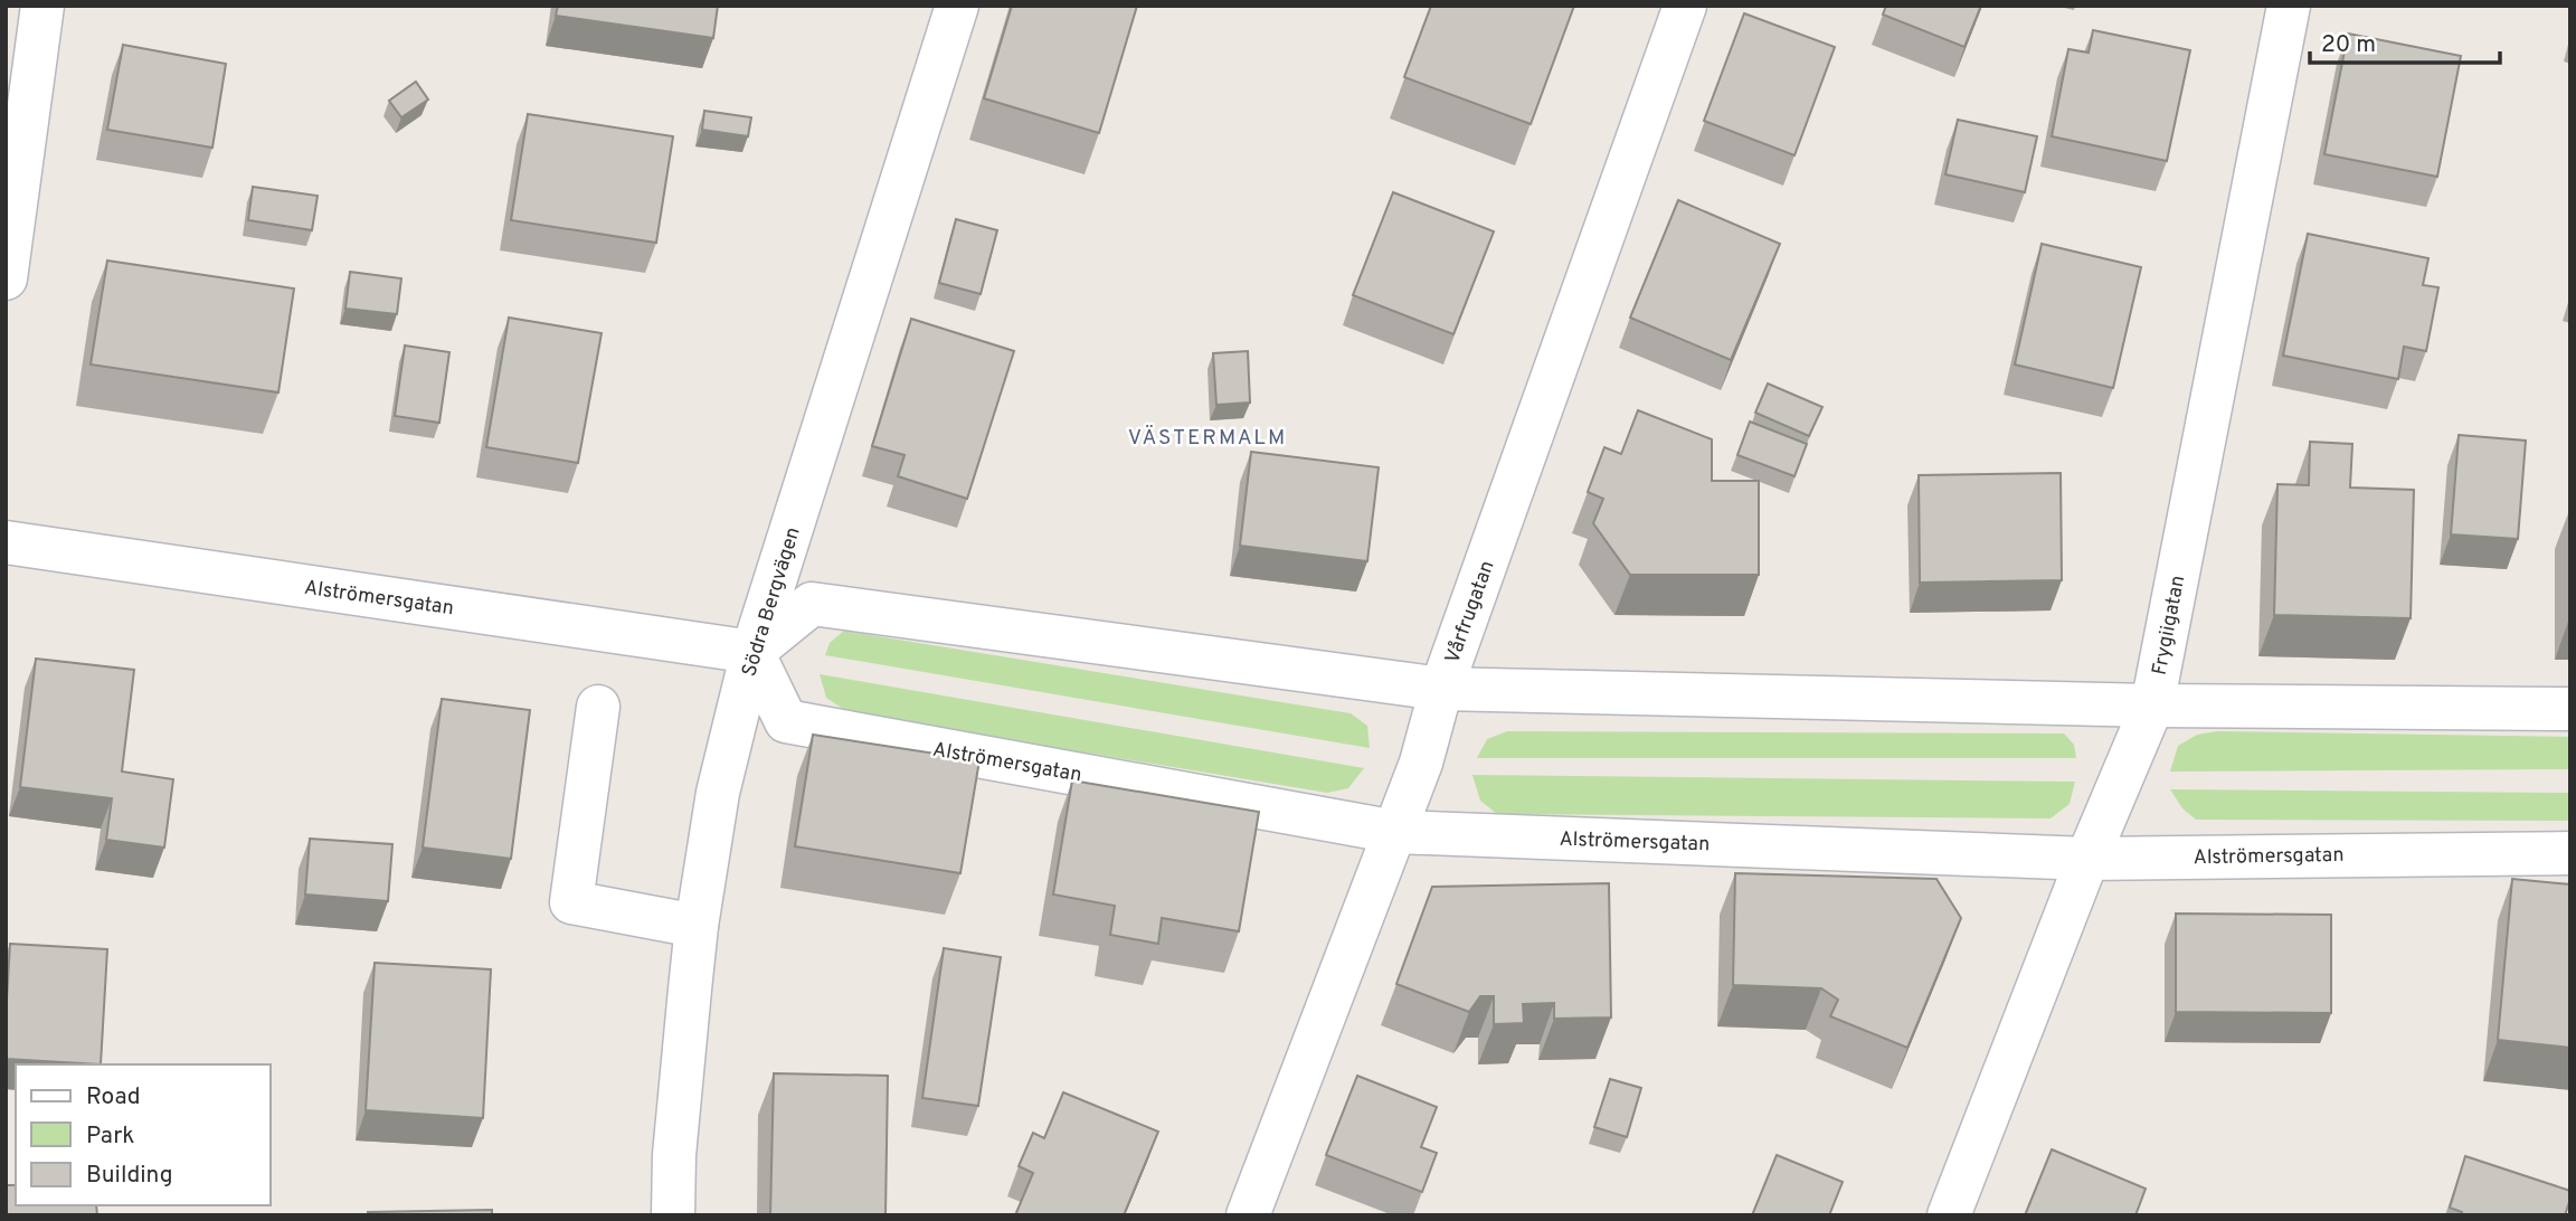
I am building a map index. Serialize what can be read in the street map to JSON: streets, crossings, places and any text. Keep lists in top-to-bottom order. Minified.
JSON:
{"streets":{"street":["Alströmersgatan","Södra Bergvägen","Vårfrugatan","Frygiigatan"]},"crossings":[["Alströmersgatan","Södra Bergvägen"],["Alströmersgatan","Vårfrugatan"],["Alströmersgatan","Frygiigatan"]],"districts":["VÄSTERMALM"],"legend":["Road","Park","Building"],"scale_bar":"20 m"}
